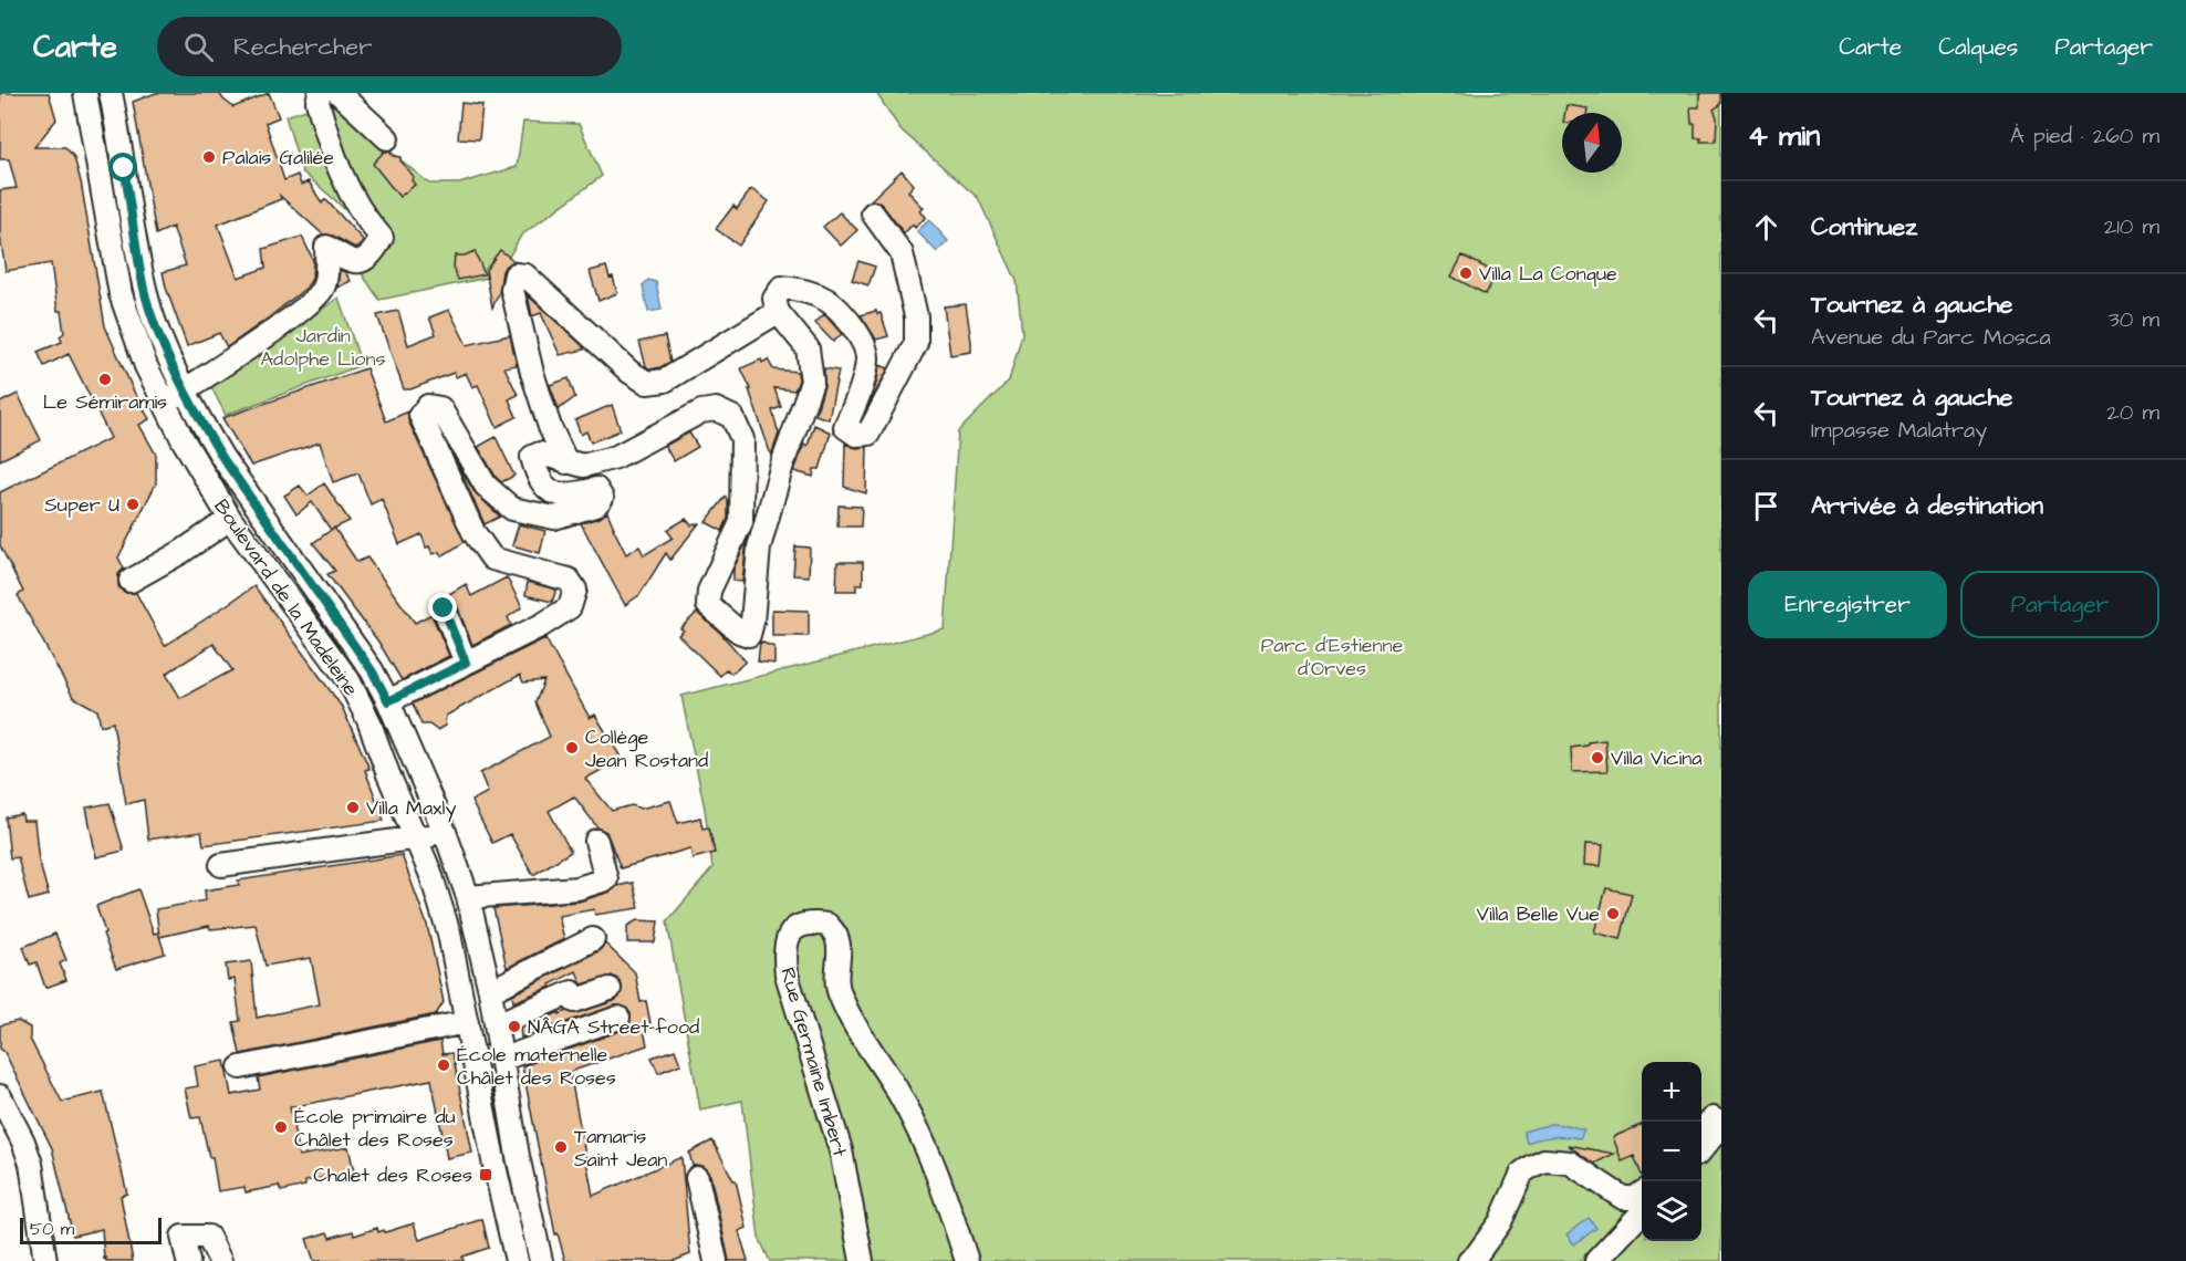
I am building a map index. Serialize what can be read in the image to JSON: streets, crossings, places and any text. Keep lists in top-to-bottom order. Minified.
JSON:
{"streets":{"street":["Boulevard de la Madeleine","Rue Germaine Imbert"]},"parks":["Jardin Adolphe Lions","Parc d'Estienne d'Orves"],"places":{"other":["Palais Galilée","Villa La Conque","Le Sémiramis","Super U","Collège Jean Rostand","Villa Vicina","Villa Maxly","Villa Belle Vue","NÂGA Street-food","École maternelle Châlet des Roses","École primaire du Châlet des Roses","Tamaris Saint Jean"],"transit":["Chalet des Roses"]},"scale_bar":"50 m","north":"top","page":{"header":"Carte","search":"Rechercher","nav":["Carte","Calques","Partager"],"heading":["4 min","À pied · 260 m"],"list":[["Continuez","210 m"],["Tournez à gauche","Avenue du Parc Mosca","30 m"],["Tournez à gauche","Impasse Malatray","20 m"],"Arrivée à destination"],"buttons":["Enregistrer","Partager"],"map_buttons":["+","−"],"scale":"50 m"}}
